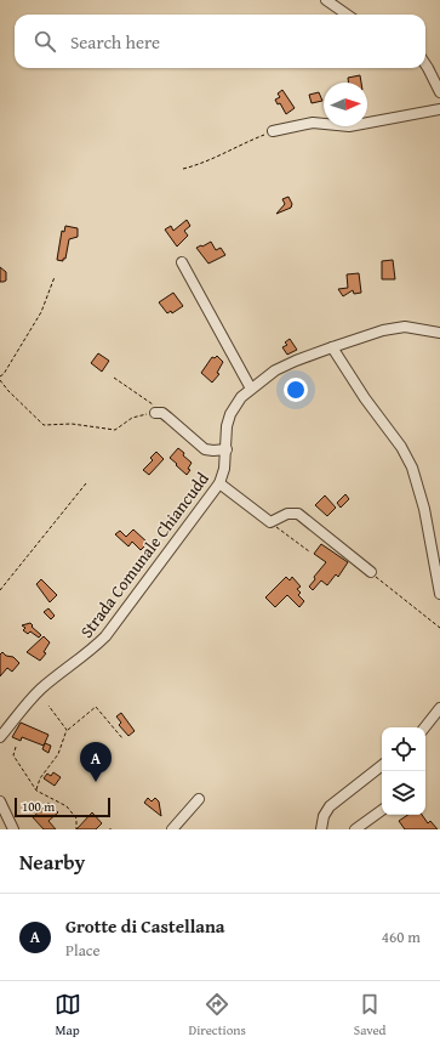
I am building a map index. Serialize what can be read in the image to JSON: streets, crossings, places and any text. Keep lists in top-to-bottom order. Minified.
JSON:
{"streets":{"street":["Strada Comunale Chiancudd"]},"scale_bar":"100 m","north":"right","page":{"search":"Search here","pins":"A","scale":"100 m","heading":"Nearby","list":[{"mark":"A","name":"Grotte di Castellana","note":"Place","value":"460 m"}],"nav":["Map","Directions","Saved"]}}
